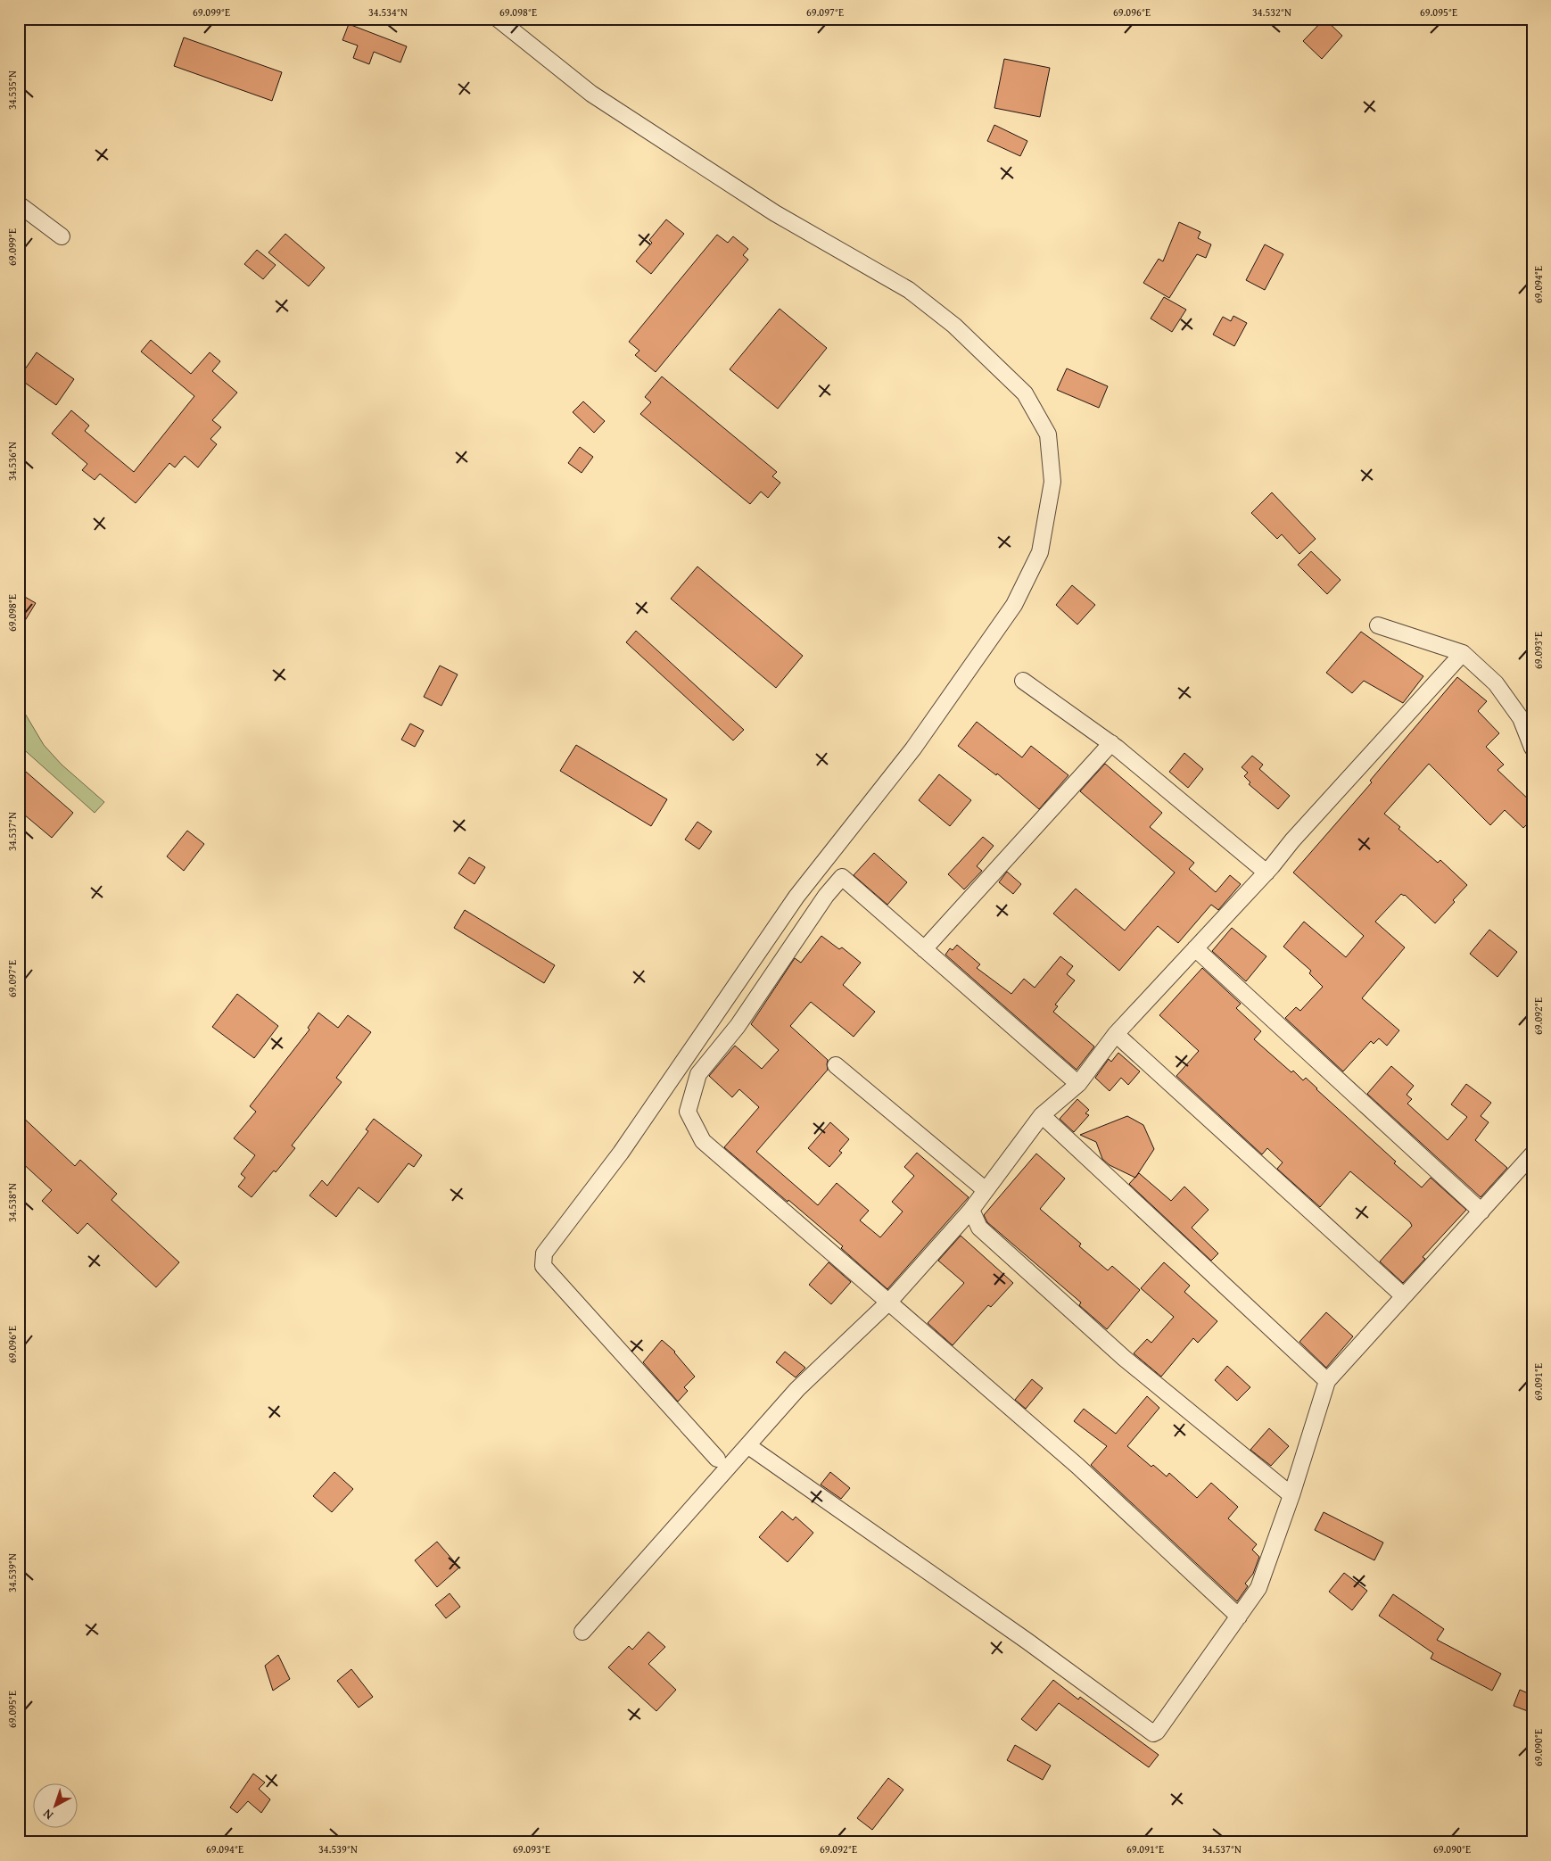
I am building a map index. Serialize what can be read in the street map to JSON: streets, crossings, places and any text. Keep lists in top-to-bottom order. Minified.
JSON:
{"north":"bottom left","coordinates":["69.099°E","34.534°N","69.098°E","69.097°E","69.096°E","34.532°N","69.095°E","34.535°N","69.094°E","34.536°N","69.093°E","34.537°N","69.092°E","34.538°N","69.091°E","34.539°N","69.090°E"]}
